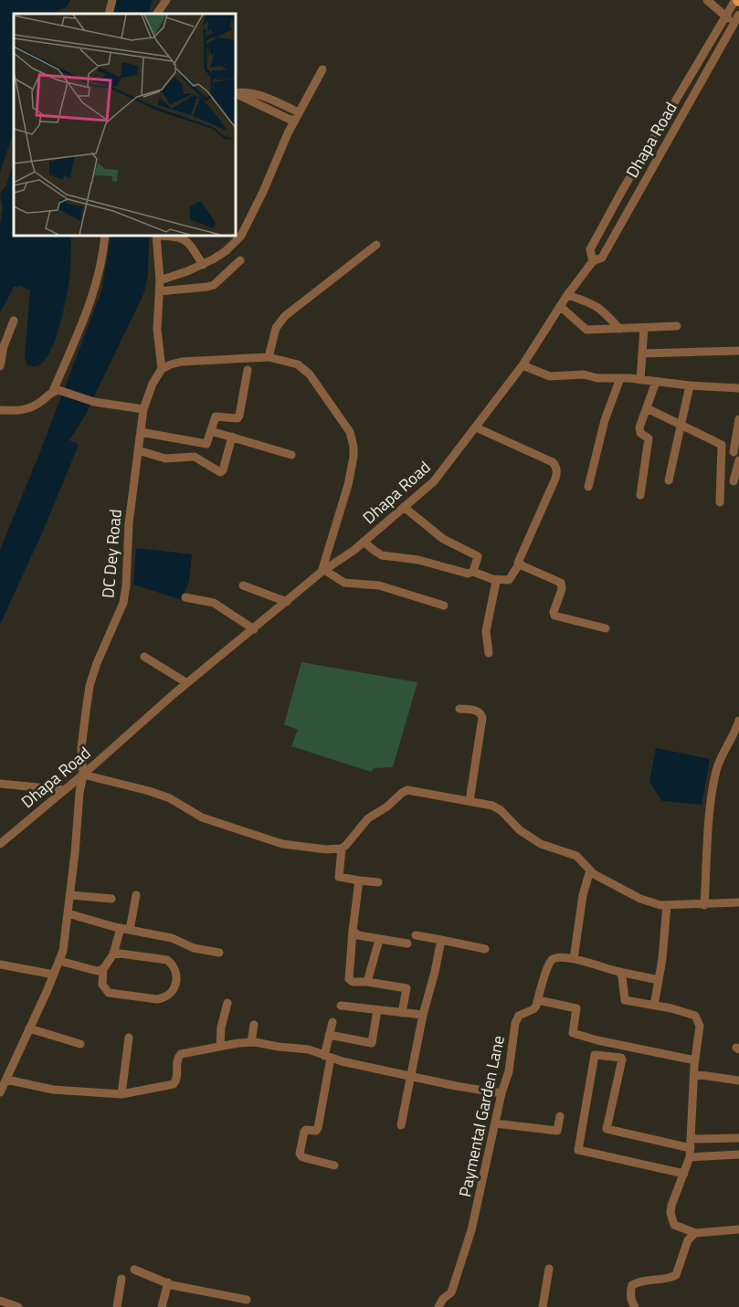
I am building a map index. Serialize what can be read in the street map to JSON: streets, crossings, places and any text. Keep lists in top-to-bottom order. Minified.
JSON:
{"streets":{"street":["Dhapa Road","DC Dey Road","Paymental Garden Lane"]},"crossings":[["Dhapa Road","DC Dey Road"]]}
